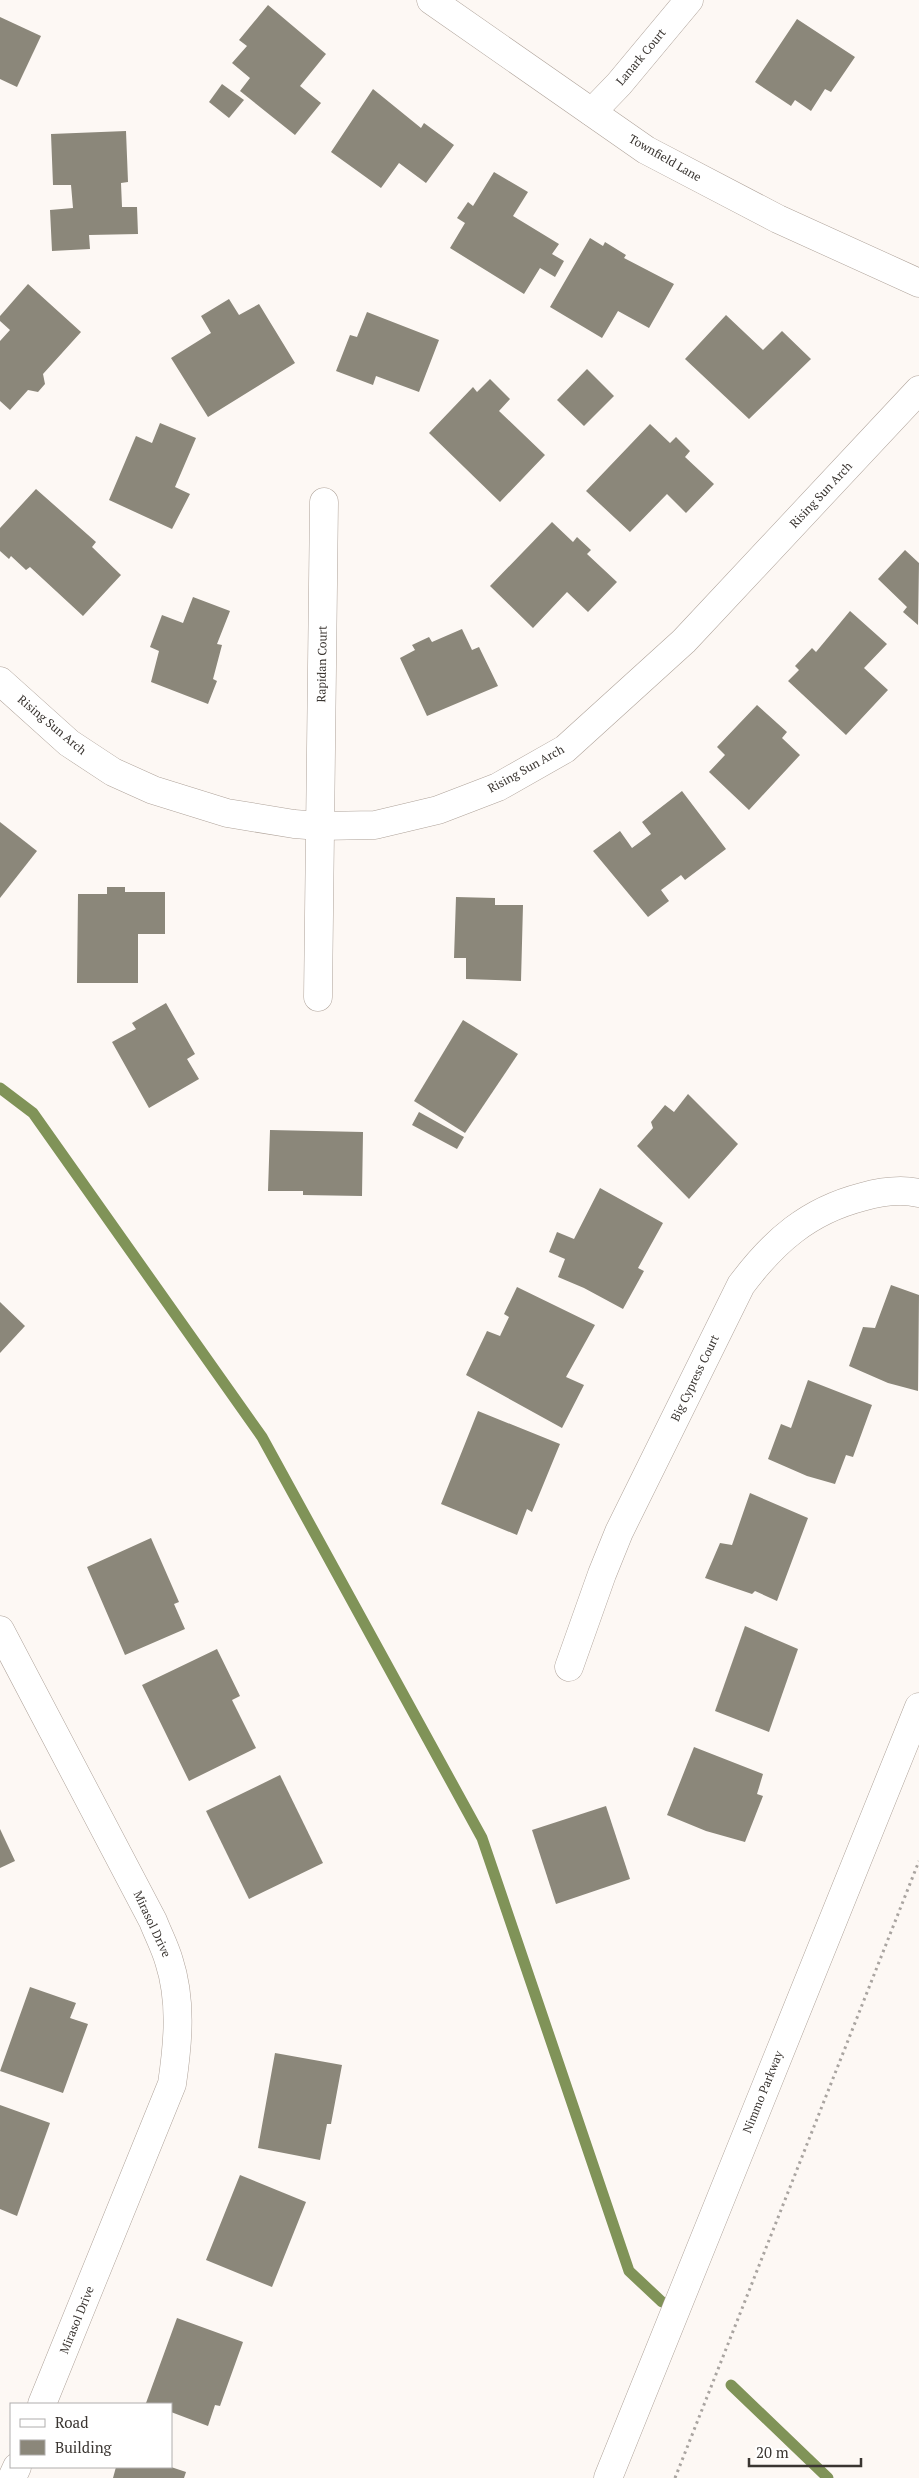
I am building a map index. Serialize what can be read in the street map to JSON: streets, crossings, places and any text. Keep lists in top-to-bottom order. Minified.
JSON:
{"streets":{"street":["Lanark Court","Townfield Lane","Rising Sun Arch","Rapidan Court","Big Cypress Court","Mirasol Drive","Nimmo Parkway"]},"crossings":[["Lanark Court","Townfield Lane"],["Rising Sun Arch","Rapidan Court"]],"legend":["Road","Building"],"scale_bar":"20 m"}
